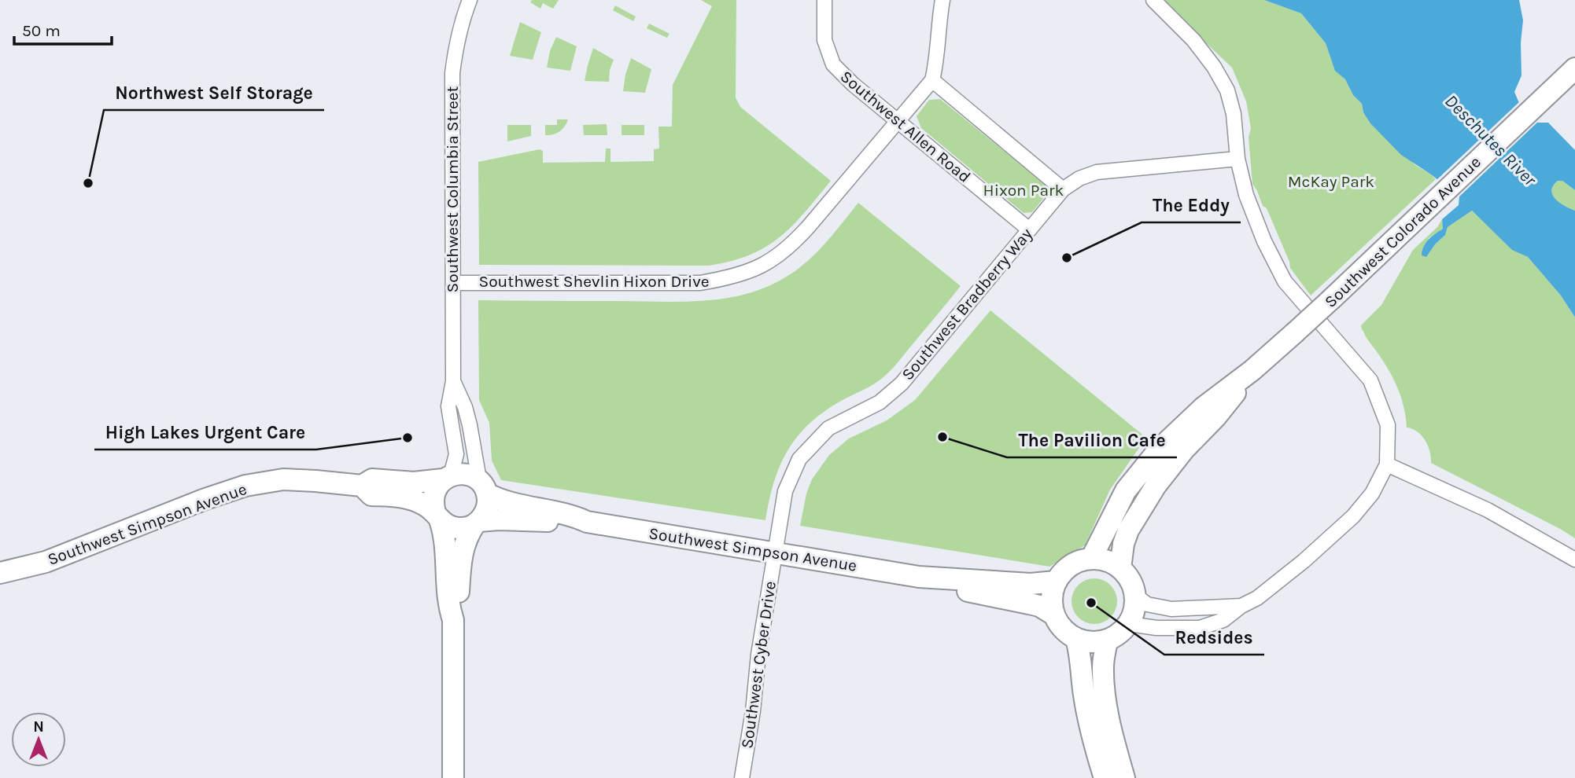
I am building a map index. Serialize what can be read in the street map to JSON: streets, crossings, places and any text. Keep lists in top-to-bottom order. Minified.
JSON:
{"streets":{"street":["Southwest Allen Road","Southwest Columbia Street","Southwest Colorado Avenue","Southwest Shevlin Hixon Drive","Southwest Bradberry Way","Southwest Simpson Avenue","Southwest Cyber Drive"]},"crossings":[["Southwest Allen Road","Southwest Shevlin Hixon Drive"],["Southwest Allen Road","Southwest Bradberry Way"],["Southwest Columbia Street","Southwest Shevlin Hixon Drive"],["Southwest Columbia Street","Southwest Simpson Avenue"],["Southwest Colorado Avenue","Southwest Simpson Avenue"],["Southwest Bradberry Way","Southwest Simpson Avenue"],["Southwest Bradberry Way","Southwest Cyber Drive"],["Southwest Simpson Avenue","Southwest Cyber Drive"]],"water":["Deschutes River"],"parks":["McKay Park","Hixon Park"],"places":["Northwest Self Storage","The Eddy","The Pavilion Cafe","High Lakes Urgent Care","Redsides"],"scale_bar":"50 m","north":"top"}
